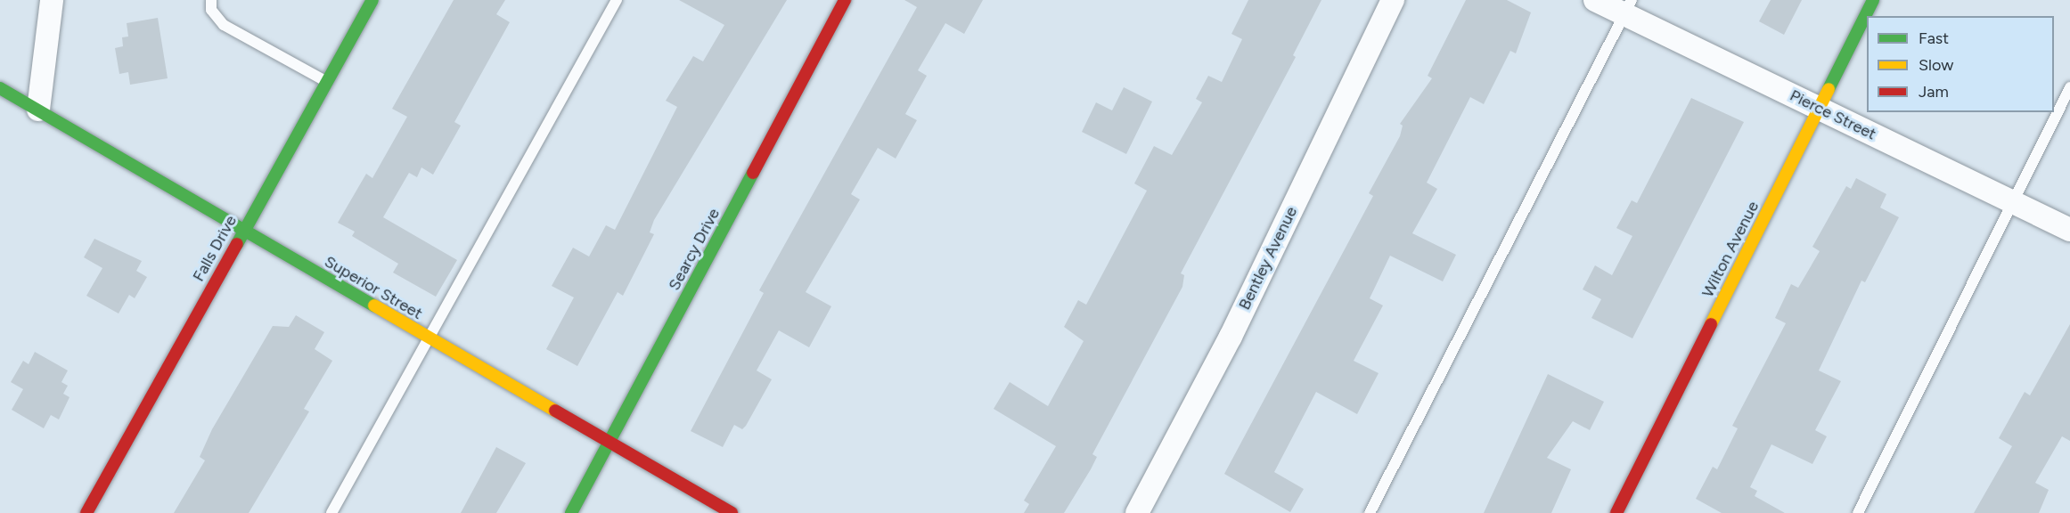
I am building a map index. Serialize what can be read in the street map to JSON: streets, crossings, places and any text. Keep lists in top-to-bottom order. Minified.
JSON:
{"streets":{"street":["Pierce Street","Falls Drive","Searcy Drive","Wilton Avenue","Bentley Avenue","Superior Street"]},"crossings":[["Pierce Street","Wilton Avenue"],["Falls Drive","Superior Street"],["Searcy Drive","Superior Street"]],"legend":["Fast","Slow","Jam"]}
